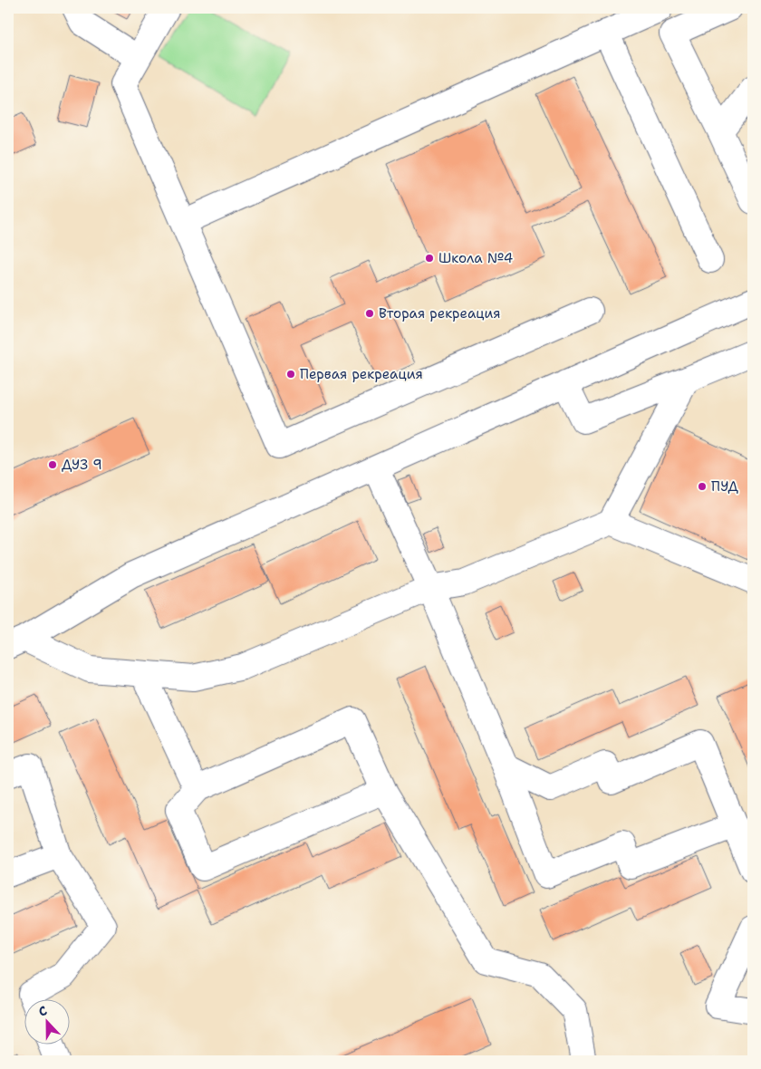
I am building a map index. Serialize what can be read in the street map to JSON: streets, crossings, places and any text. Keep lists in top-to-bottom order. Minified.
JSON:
{"places":["Школа №4","Вторая рекреация","Первая рекреация","ДУЗ 9","ПУД"],"north":"top"}
